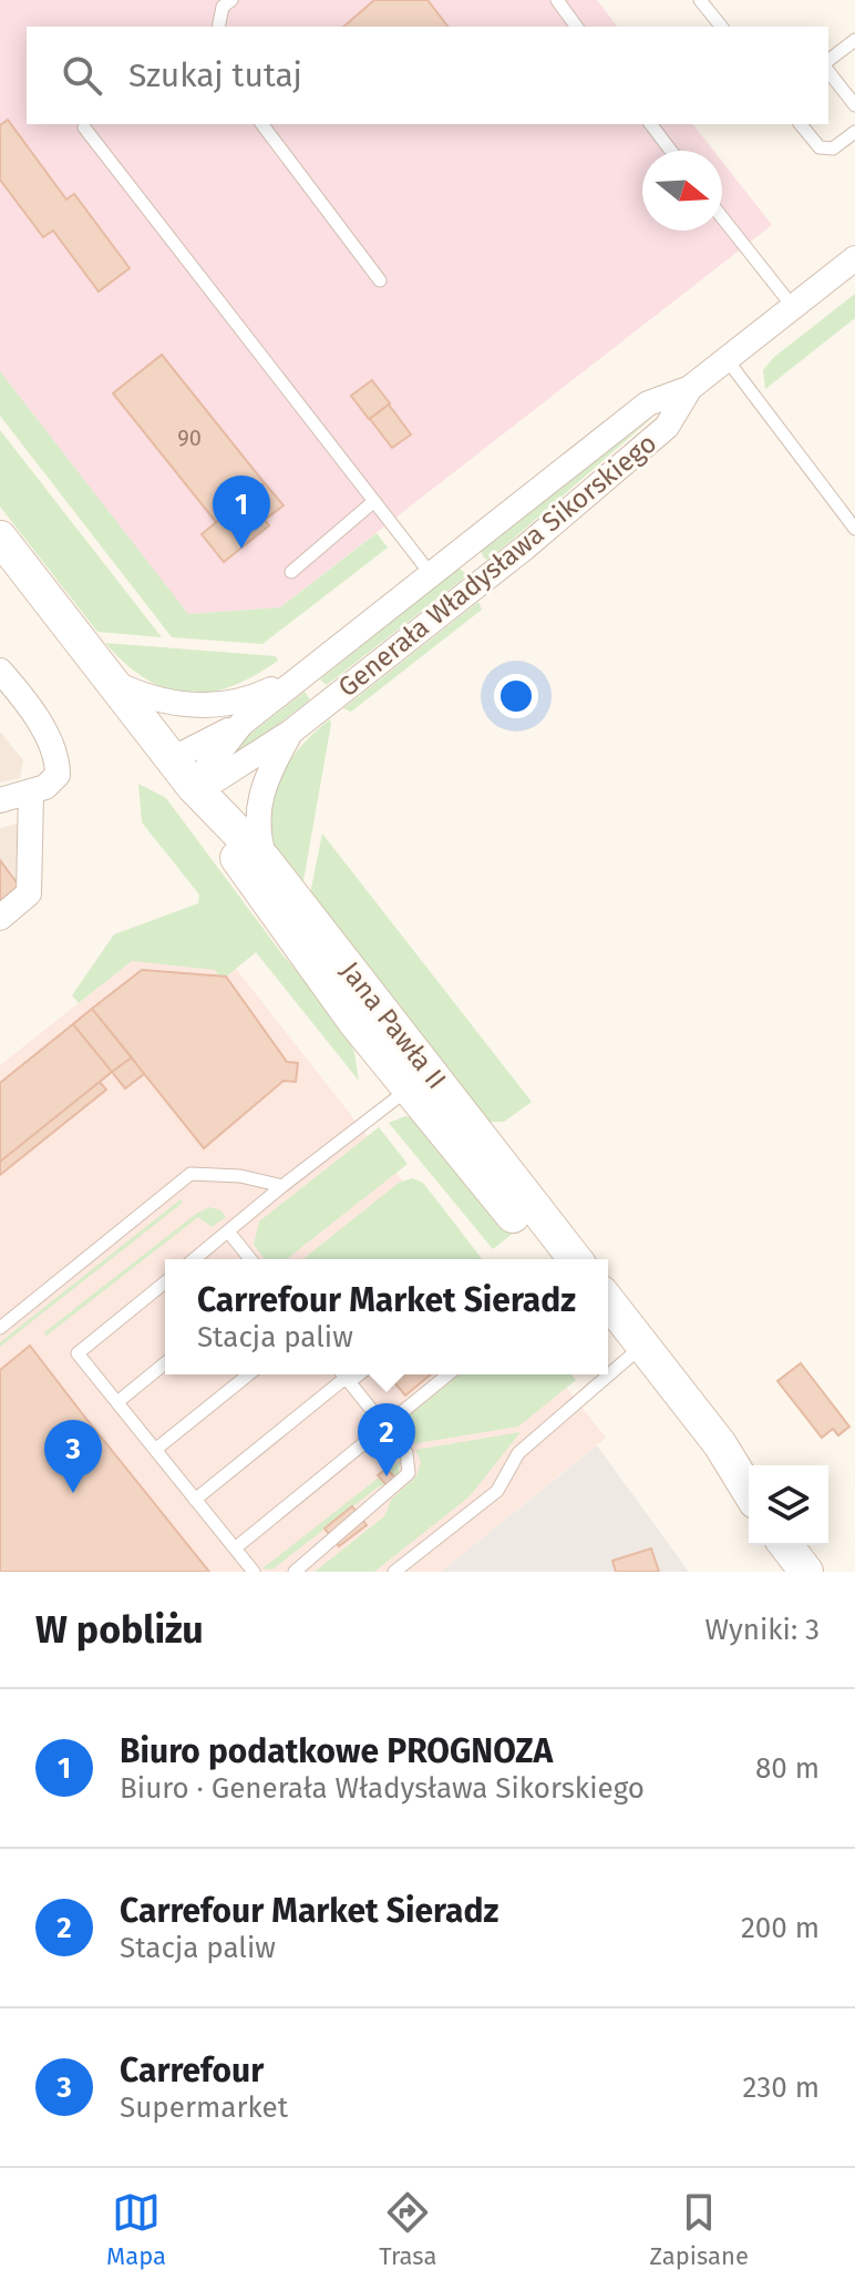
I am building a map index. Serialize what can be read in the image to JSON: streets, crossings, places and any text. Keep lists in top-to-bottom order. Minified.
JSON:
{"streets":{"main road":["Jana Pawła II"],"street":["Generała Władysława Sikorskiego"]},"crossings":[["Generała Władysława Sikorskiego","Jana Pawła II"]],"house_numbers":["90"],"north":"right","page":{"search":"Szukaj tutaj","pins":["1","2","3"],"popup":["Carrefour Market Sieradz","Stacja paliw"],"heading":["W pobliżu","Wyniki: 3"],"list":[{"mark":"1","name":"Biuro podatkowe PROGNOZA","note":"Biuro · Generała Władysława Sikorskiego","value":"80 m"},{"mark":"2","name":"Carrefour Market Sieradz","note":"Stacja paliw","value":"200 m"},{"mark":"3","name":"Carrefour","note":"Supermarket","value":"230 m"}],"nav":["Mapa","Trasa","Zapisane"]}}
